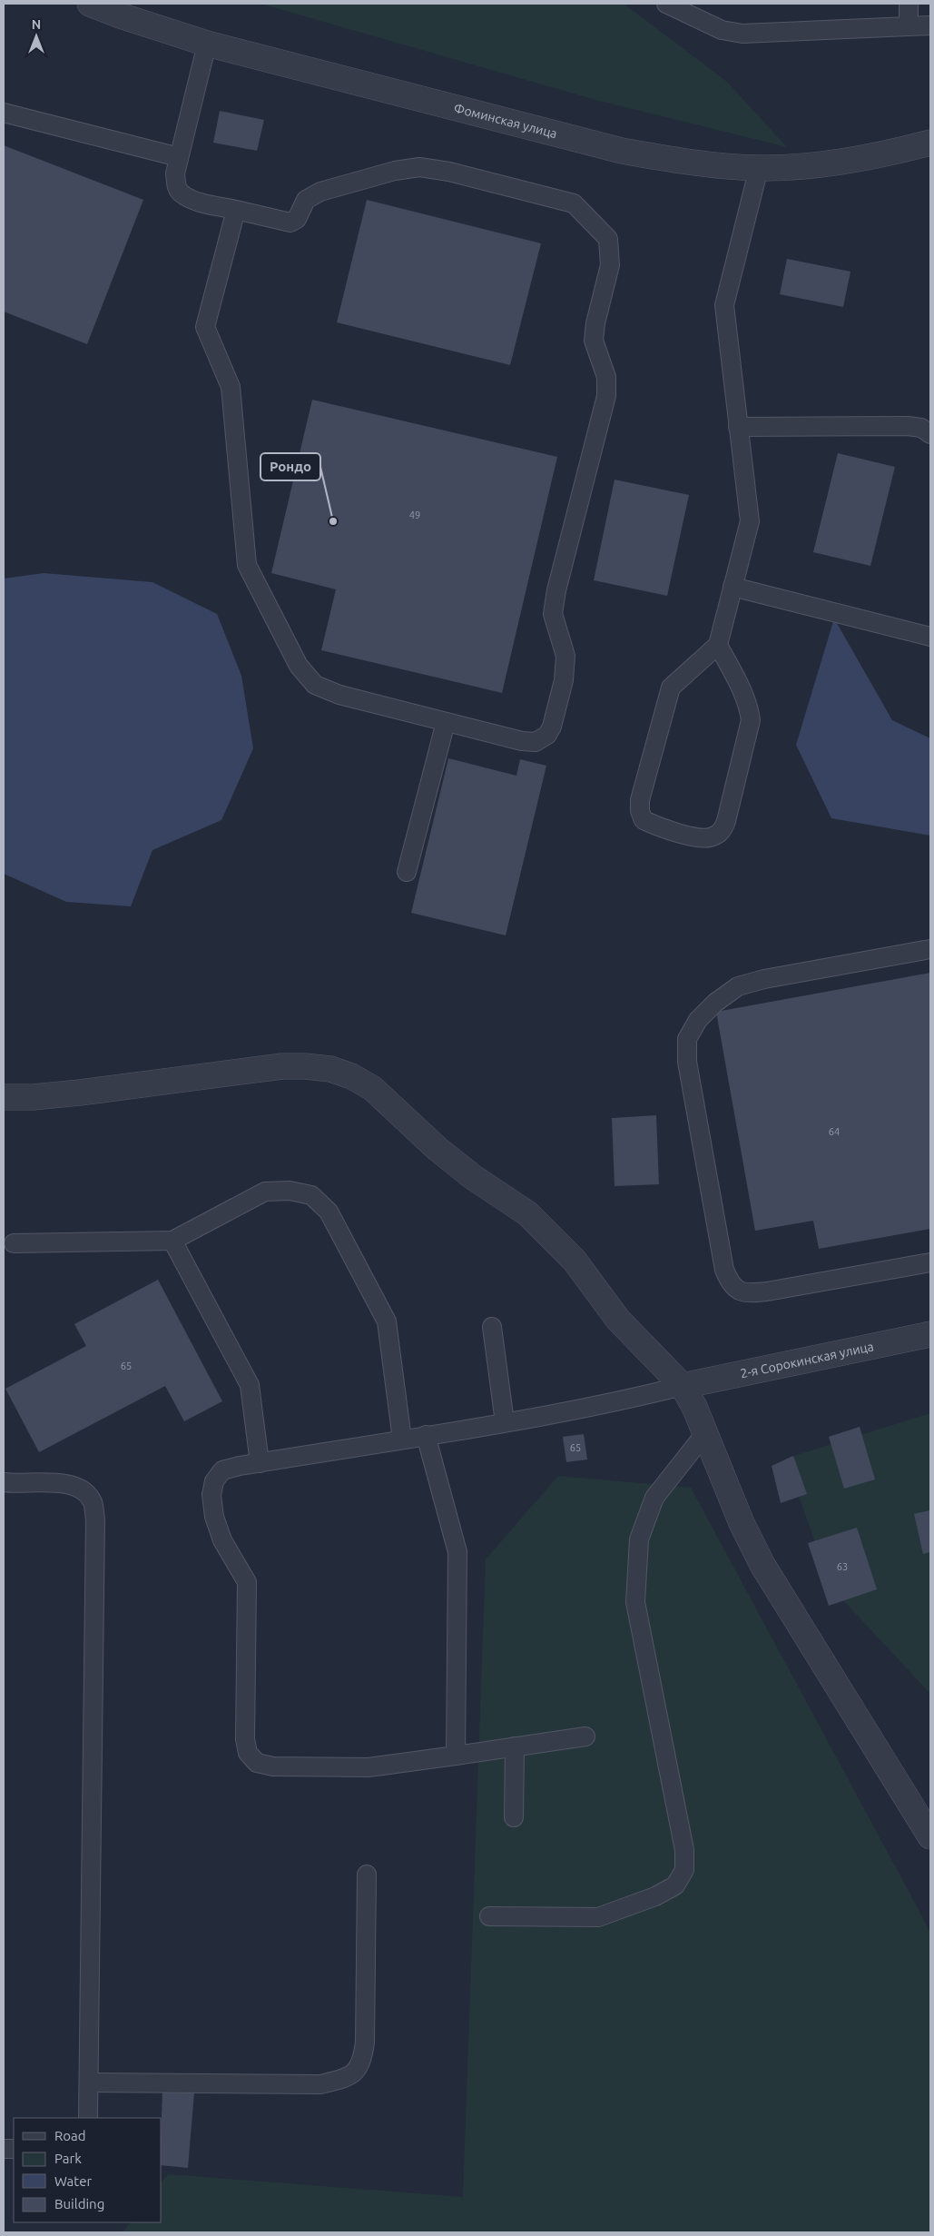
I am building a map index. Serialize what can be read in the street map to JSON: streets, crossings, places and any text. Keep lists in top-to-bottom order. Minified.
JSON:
{"streets":{"street":["Фоминская улица","2-я Сорокинская улица"]},"places":["Рондо"],"house_numbers":["49","64","65","65","63"],"legend":["Road","Park","Water","Building"],"north":"top"}
